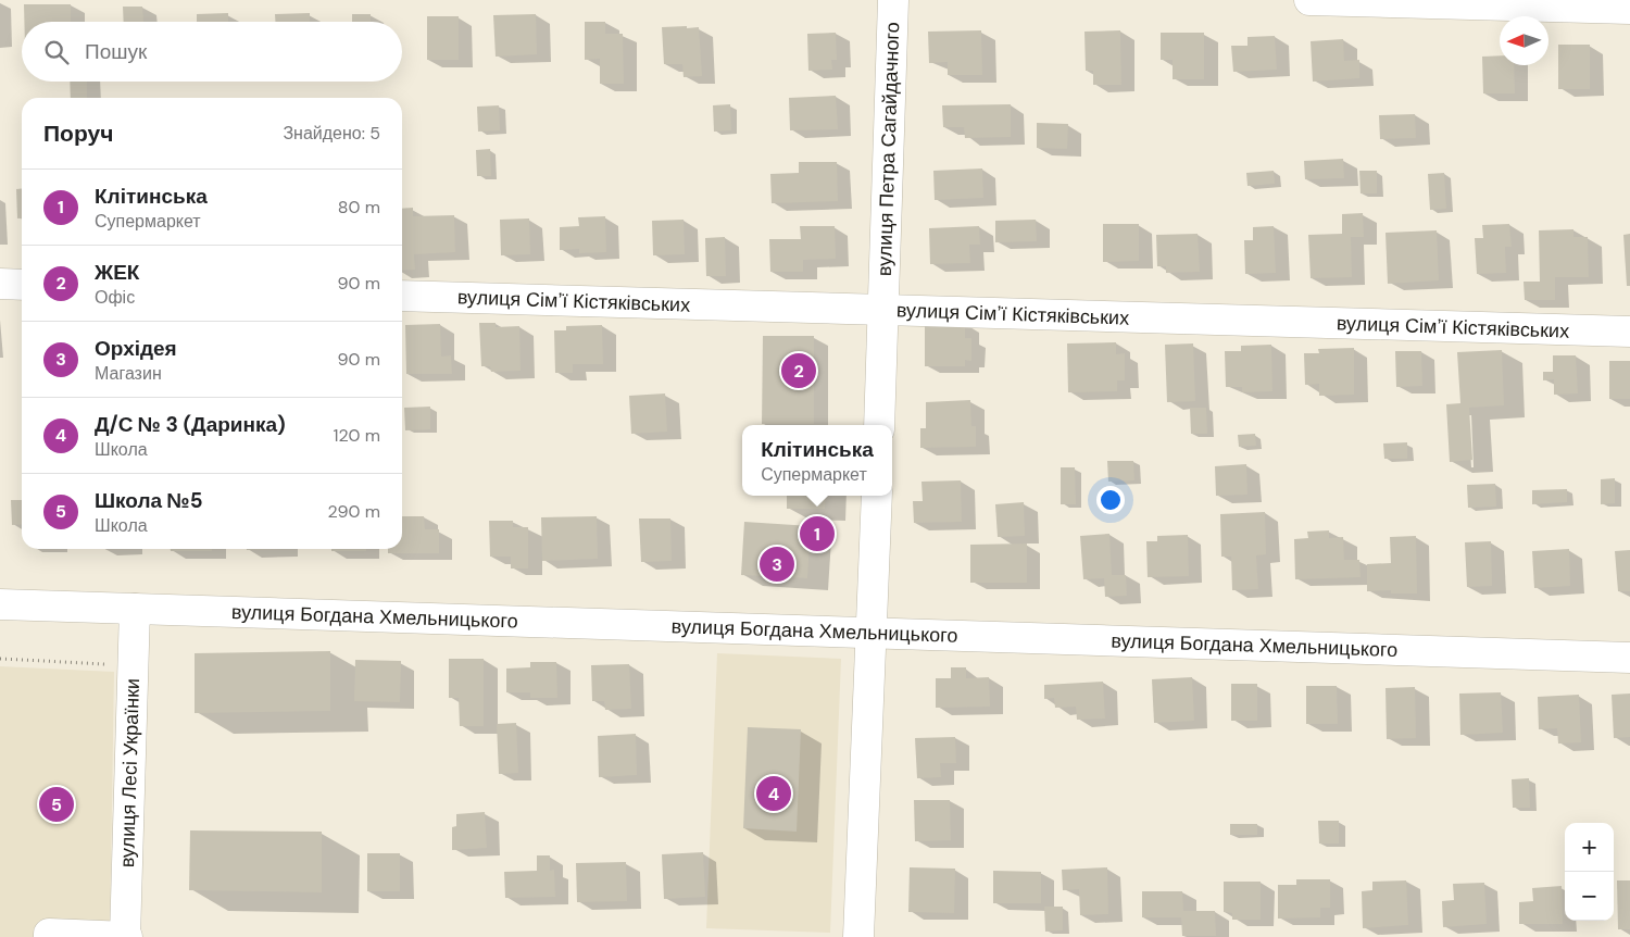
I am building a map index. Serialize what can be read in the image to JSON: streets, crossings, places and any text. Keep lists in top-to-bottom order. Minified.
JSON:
{"streets":{"street":["вулиця Петра Сагайдачного","вулиця Сімʼї Кістяківських","вулиця Богдана Хмельницького","вулиця Лесі Українки"]},"crossings":[["вулиця Петра Сагайдачного","вулиця Сімʼї Кістяківських"],["вулиця Богдана Хмельницького","вулиця Лесі Українки"]],"north":"left","page":{"search":"Пошук","heading":["Поруч","Знайдено: 5"],"list":[{"mark":"1","name":"Клітинська","note":"Супермаркет","value":"80 m"},{"mark":"2","name":"ЖЕК","note":"Офіс","value":"90 m"},{"mark":"3","name":"Орхідея","note":"Магазин","value":"90 m"},{"mark":"4","name":"Д/С № 3 (Даринка)","note":"Школа","value":"120 m"},{"mark":"5","name":"Школа №5","note":"Школа","value":"290 m"}],"pins":["2","1","3","4","5"],"popup":["Клітинська","Супермаркет"],"map_buttons":["+","−"]}}
